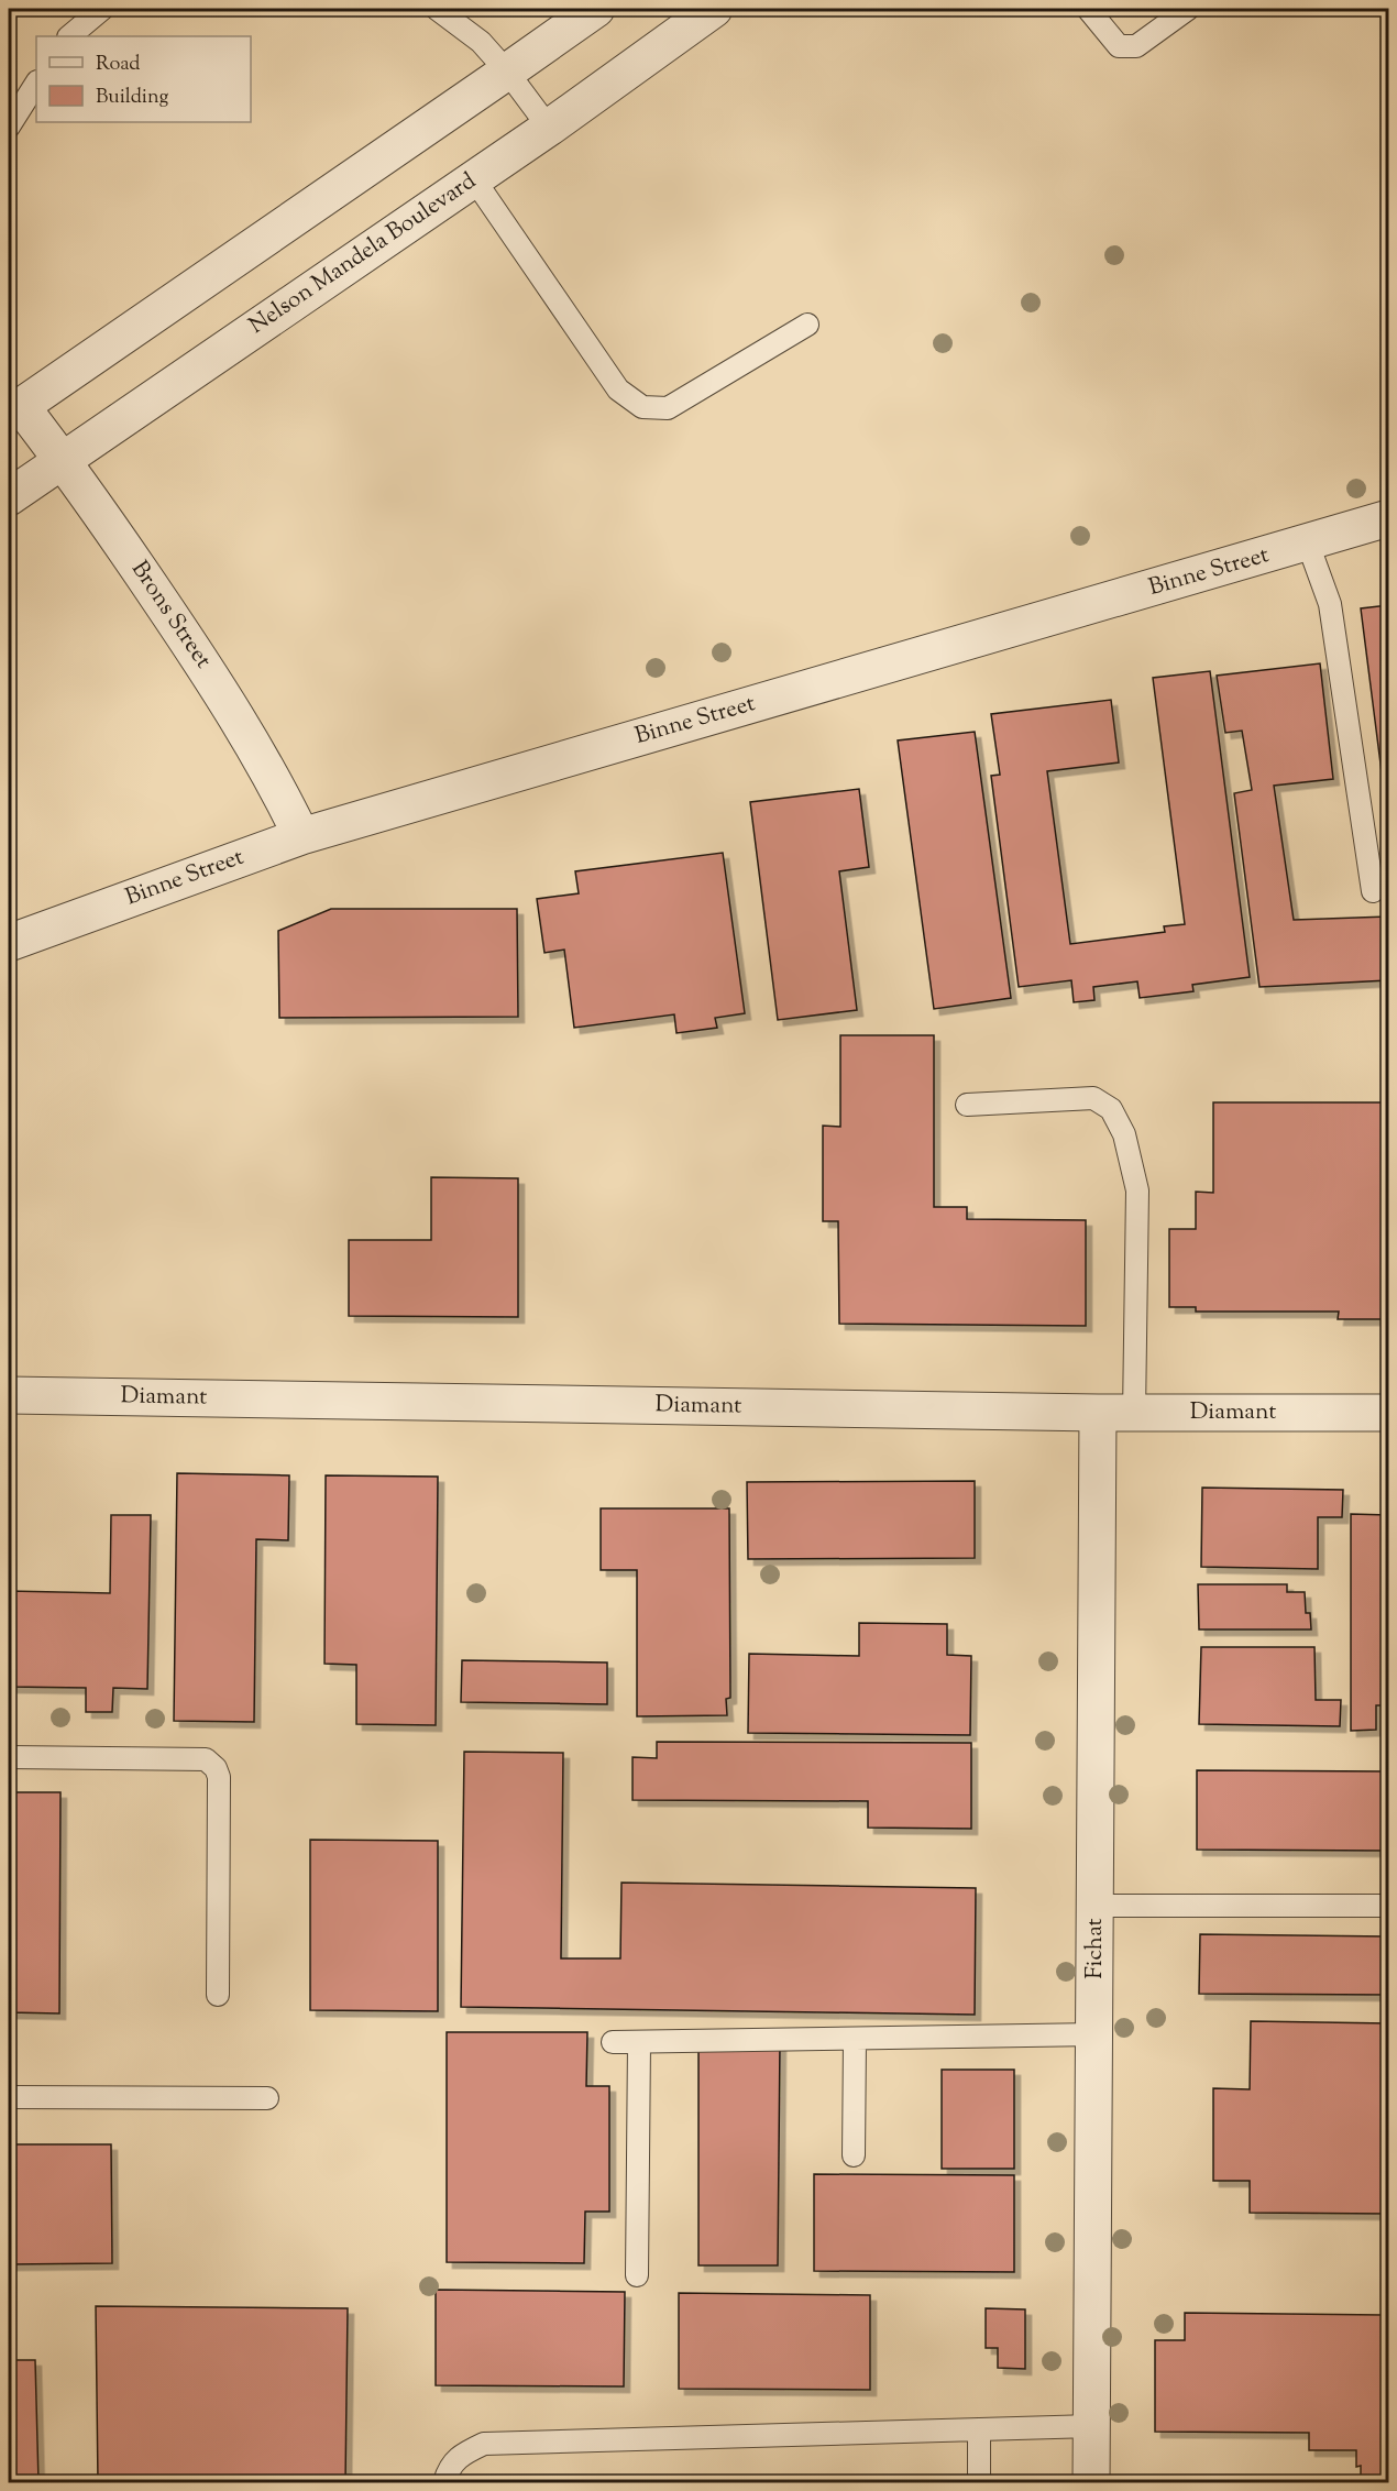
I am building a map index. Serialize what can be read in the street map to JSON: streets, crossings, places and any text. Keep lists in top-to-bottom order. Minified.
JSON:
{"streets":{"street":["Nelson Mandela Boulevard","Binne Street","Brons Street","Diamant","Fichat"]},"crossings":[["Nelson Mandela Boulevard","Brons Street"],["Binne Street","Brons Street"],["Diamant","Fichat"]],"legend":["Road","Building"]}
